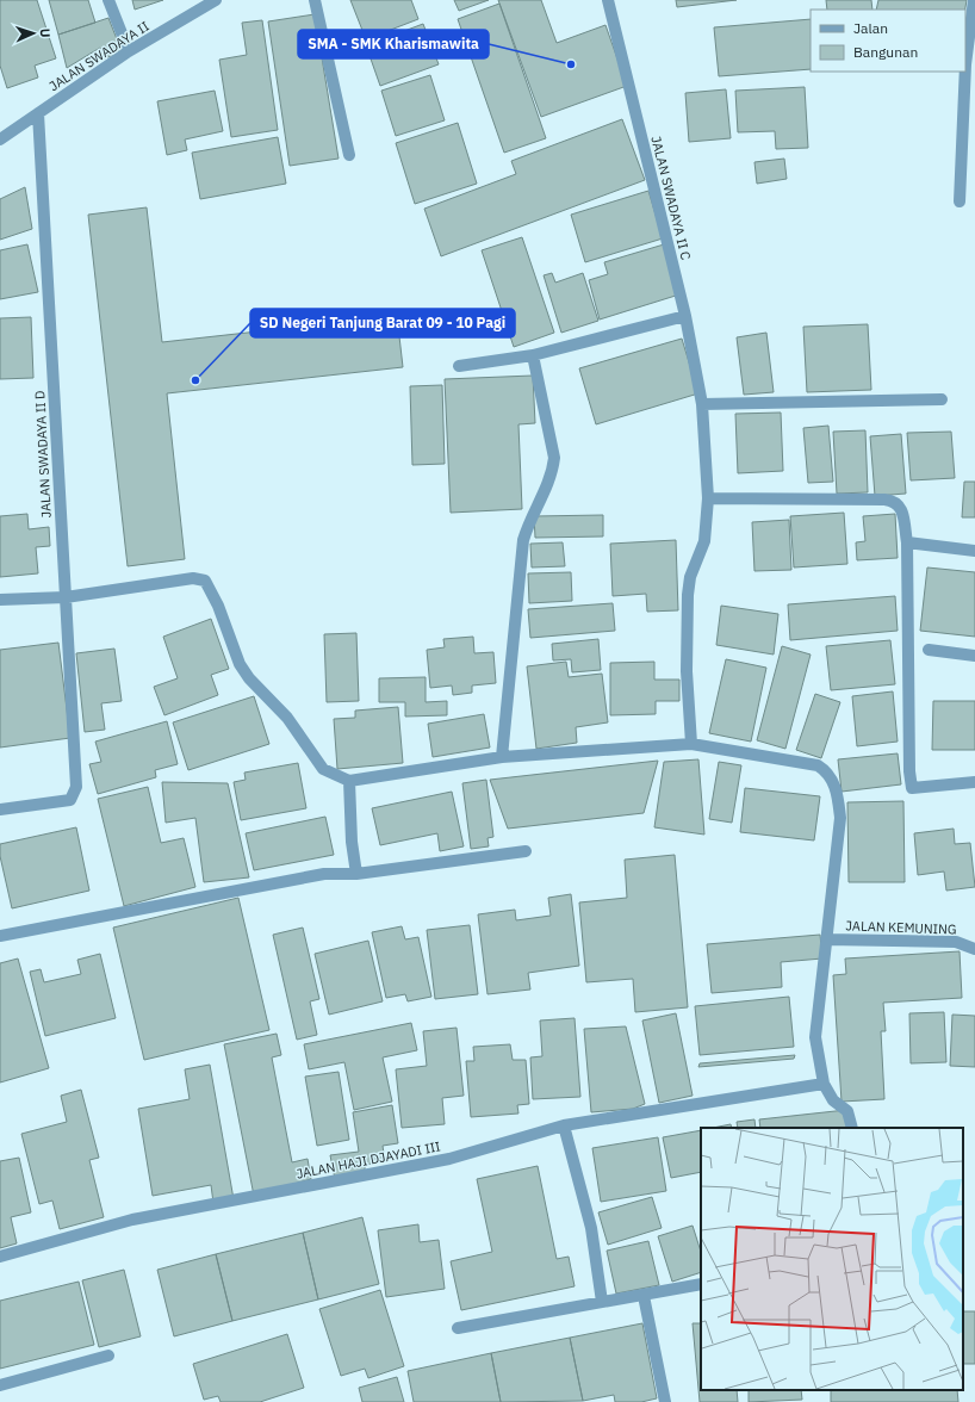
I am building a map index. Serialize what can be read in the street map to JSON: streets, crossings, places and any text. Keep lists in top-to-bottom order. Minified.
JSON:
{"streets":{"street":["JALAN SWADAYA II","JALAN SWADAYA II C","JALAN SWADAYA II D","JALAN KEMUNING","JALAN HAJI DJAYADI III"]},"crossings":[["JALAN SWADAYA II","JALAN SWADAYA II D"]],"places":["SMA - SMK Kharismawita","SD Negeri Tanjung Barat 09 - 10 Pagi"],"legend":["Jalan","Bangunan"],"north":"right"}
